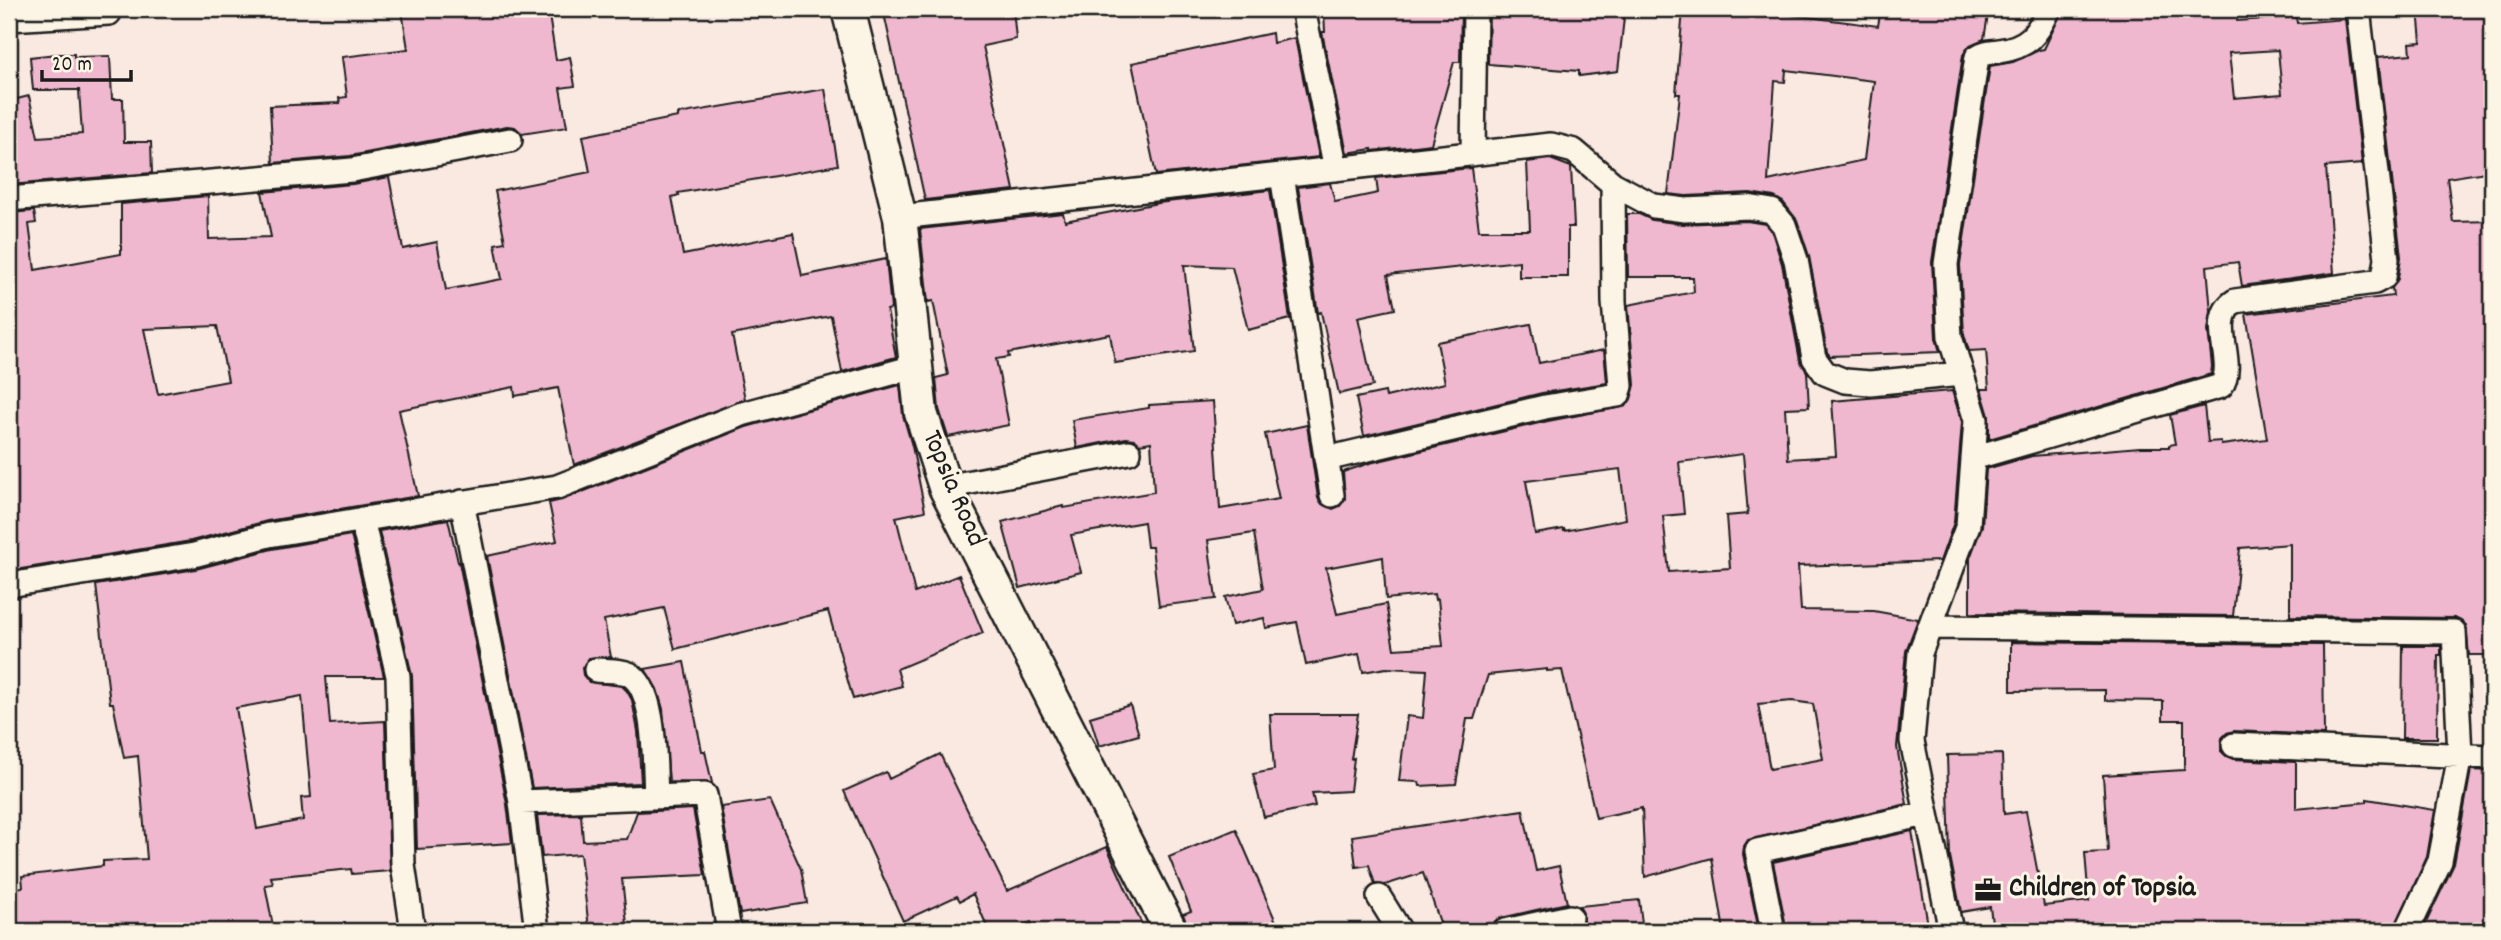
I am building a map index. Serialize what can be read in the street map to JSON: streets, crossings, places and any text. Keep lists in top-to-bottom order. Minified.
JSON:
{"streets":{"street":["Topsia Road"]},"places":{"office":["Children of Topsia"]},"scale_bar":"20 m"}
